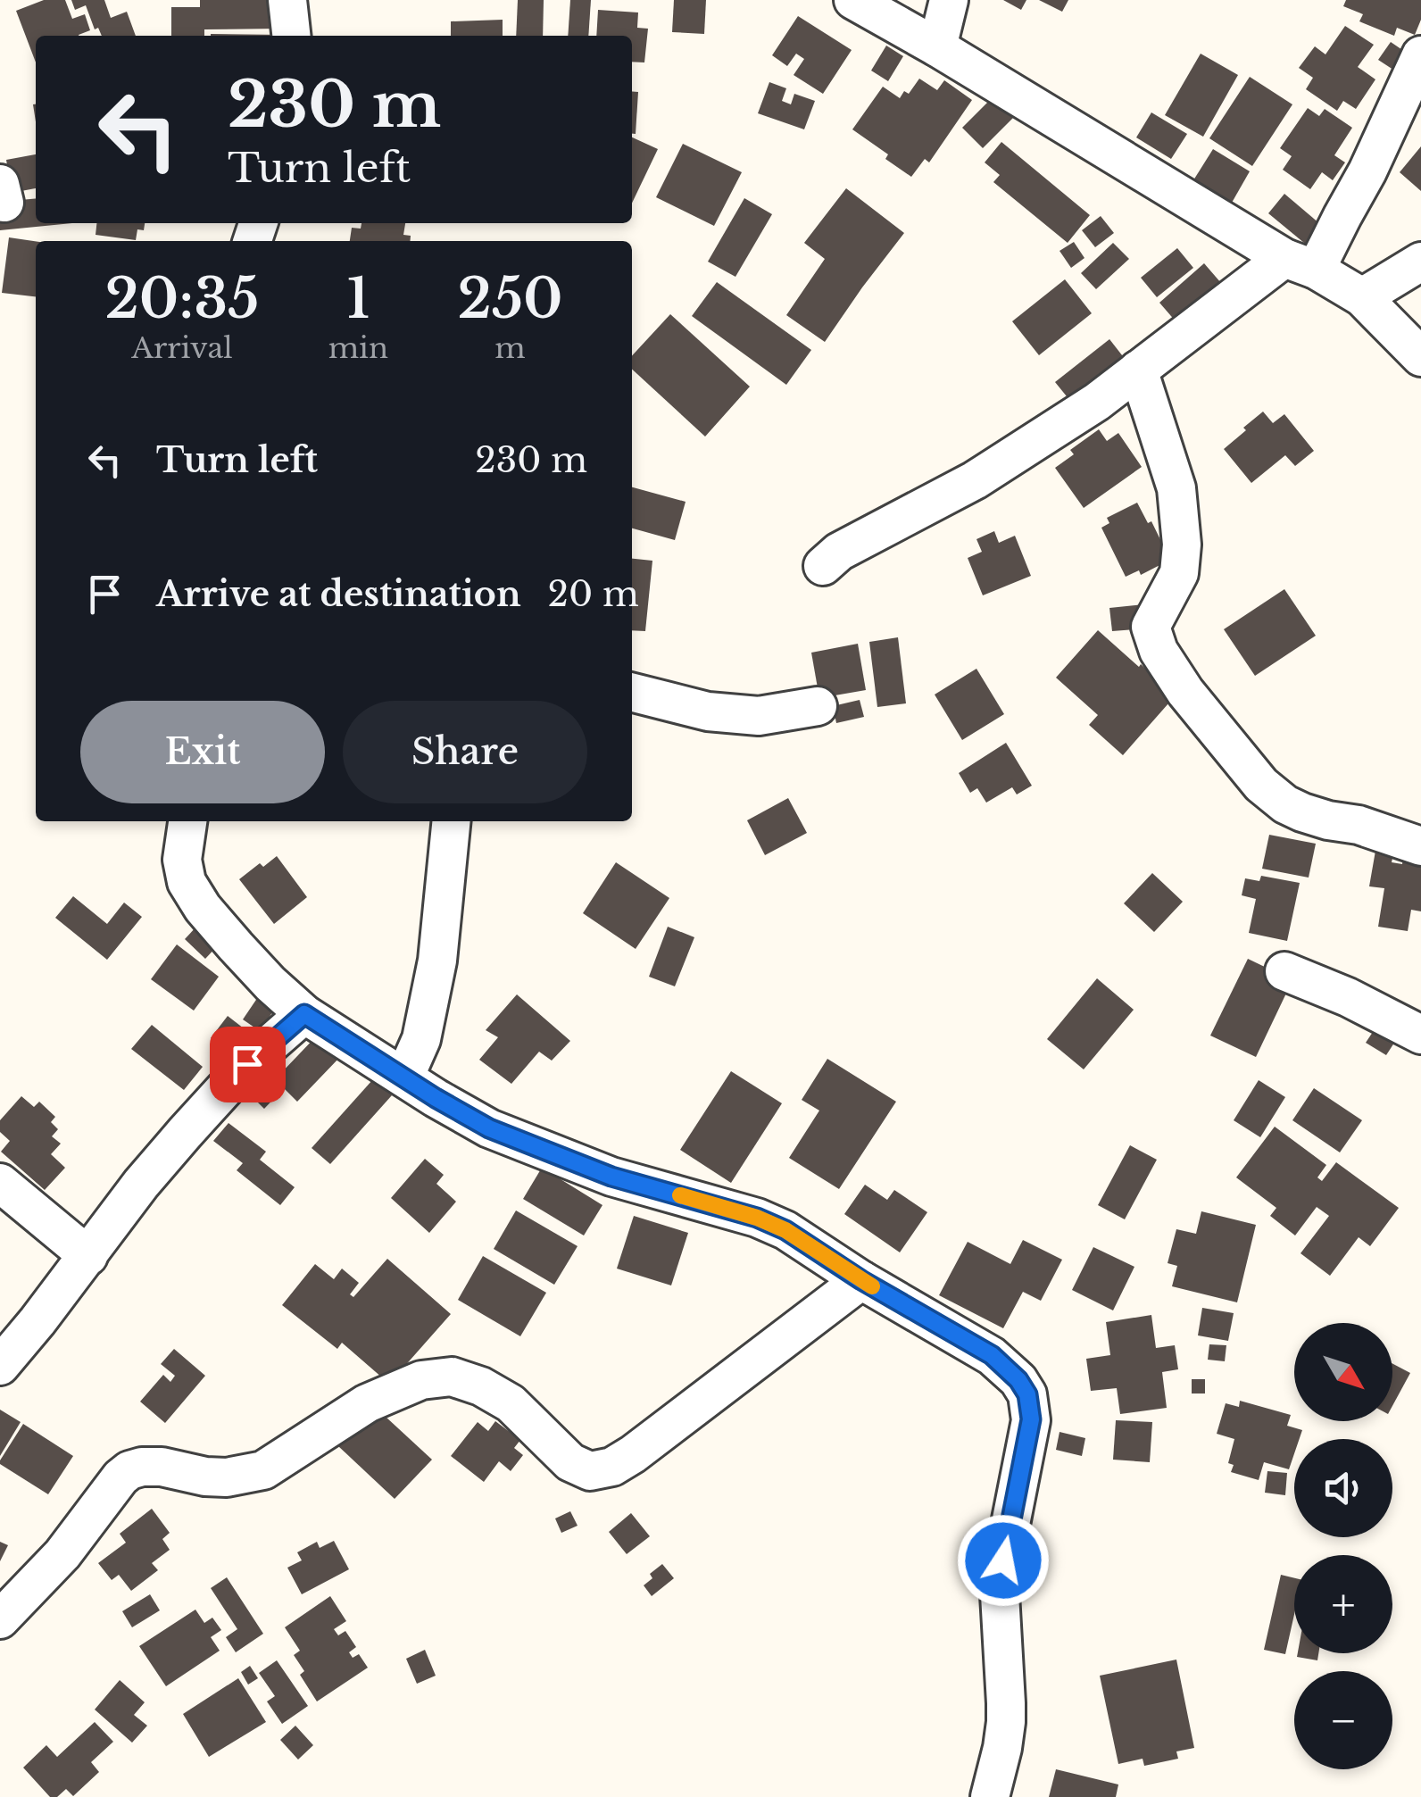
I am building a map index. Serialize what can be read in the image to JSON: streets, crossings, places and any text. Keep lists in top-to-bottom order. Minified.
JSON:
{"north":"bottom right","page":{"turn":["230 m","Turn left"],"eta":["20:35","Arrival","1","min","250","m"],"list":[{"name":"Turn left","value":"230 m"},{"name":"Arrive at destination","value":"20 m"}],"buttons":["Exit","Share"],"map_buttons":["+","−"]}}
